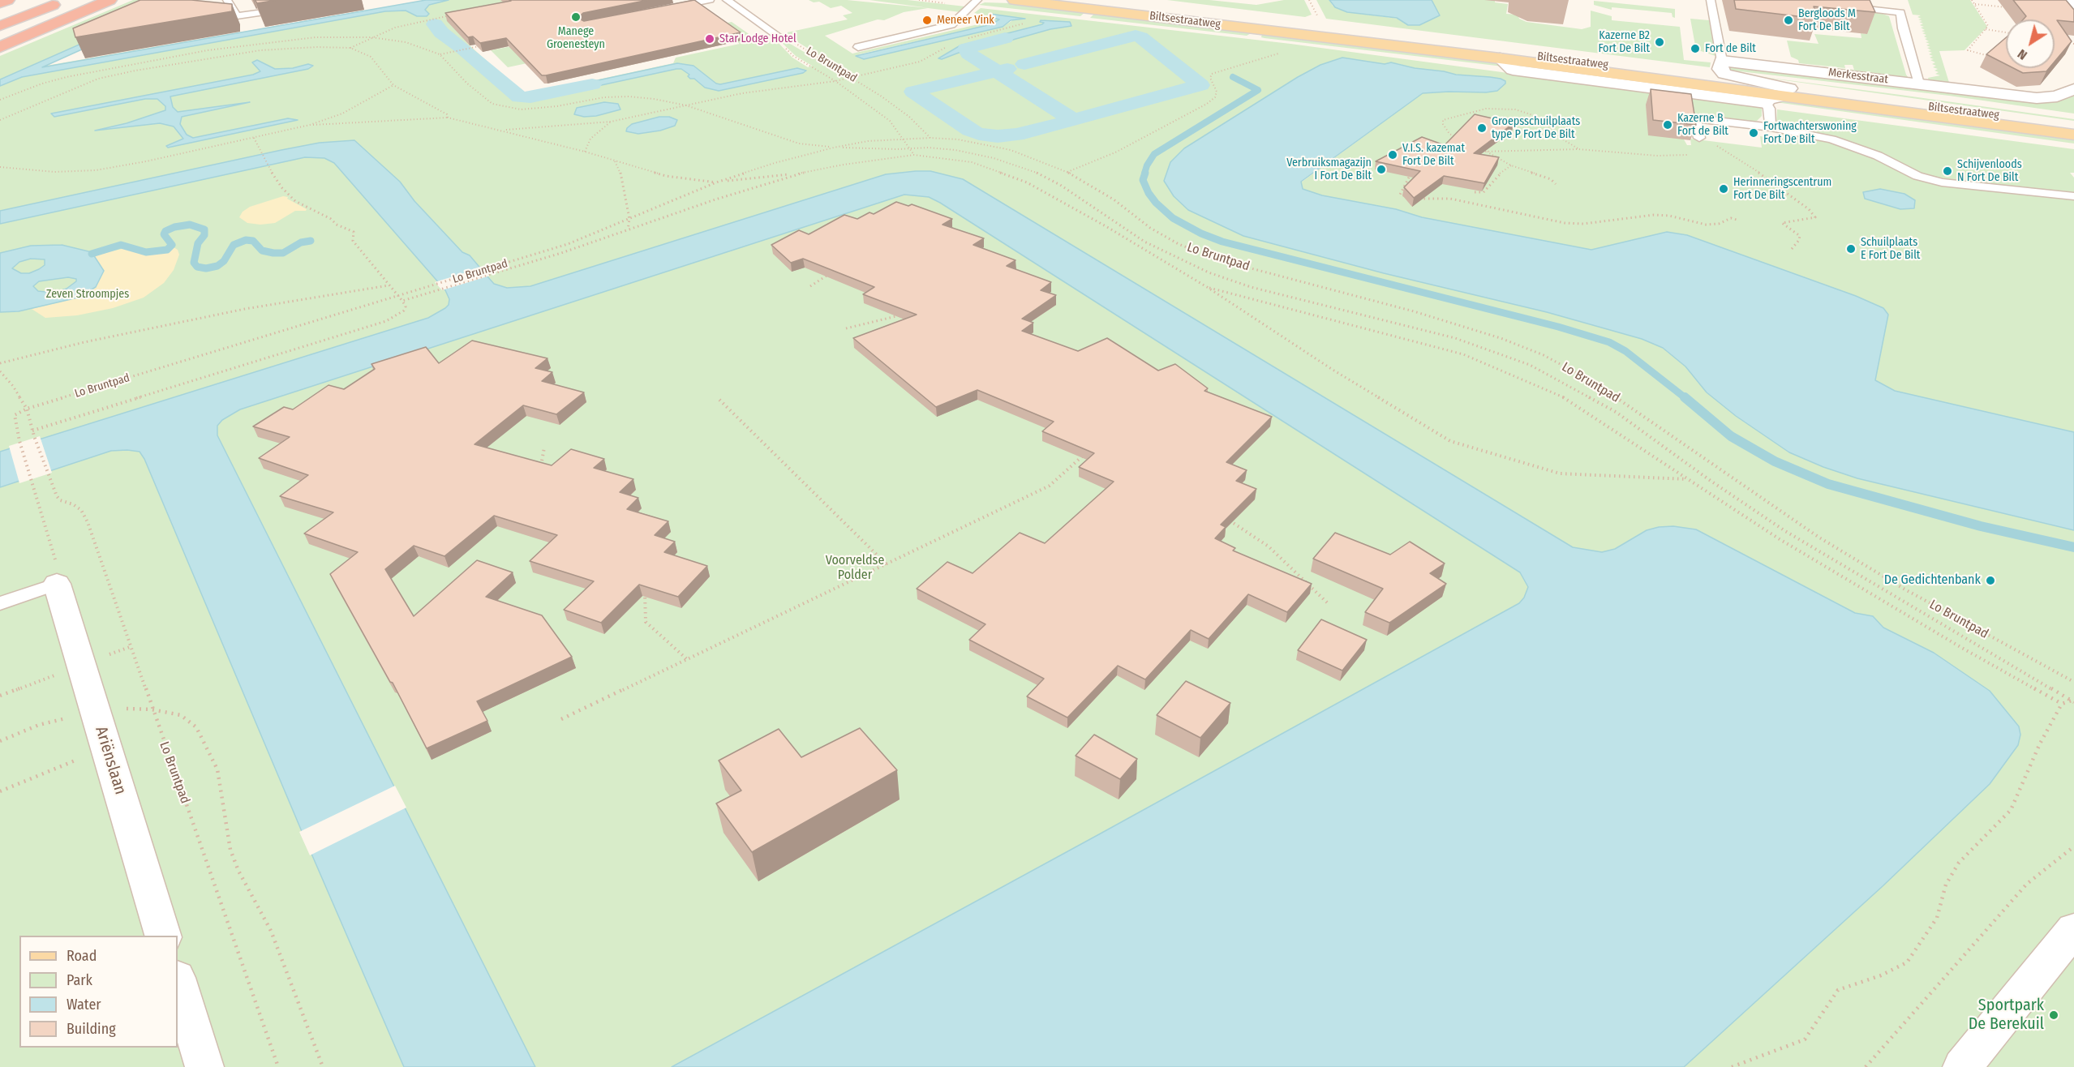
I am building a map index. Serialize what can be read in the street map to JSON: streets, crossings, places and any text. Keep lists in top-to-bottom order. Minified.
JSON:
{"streets":{"main road":["Biltsestraatweg"],"street":["Merkesstraat","Ariënslaan"],"path":["Lo Bruntpad"]},"parks":["Zeven Stroompjes","Voorveldse Polder"],"places":["Manege Groenesteyn","Meneer Vink","Bergloods M Fort De Bilt","Star Lodge Hotel","Kazerne B2 Fort De Bilt","Fort de Bilt","Kazerne B Fort de Bilt","Groepsschuilplaats type P Fort De Bilt","Fortwachterswoning Fort De Bilt","V.I.S. kazemat Fort De Bilt","Verbruiksmagazijn I Fort De Bilt","Schijvenloods N Fort De Bilt","Herinneringscentrum Fort De Bilt","Schuilplaats E Fort De Bilt","De Gedichtenbank","Sportpark De Berekuil"],"legend":["Road","Park","Water","Building"],"north":"bottom left"}
